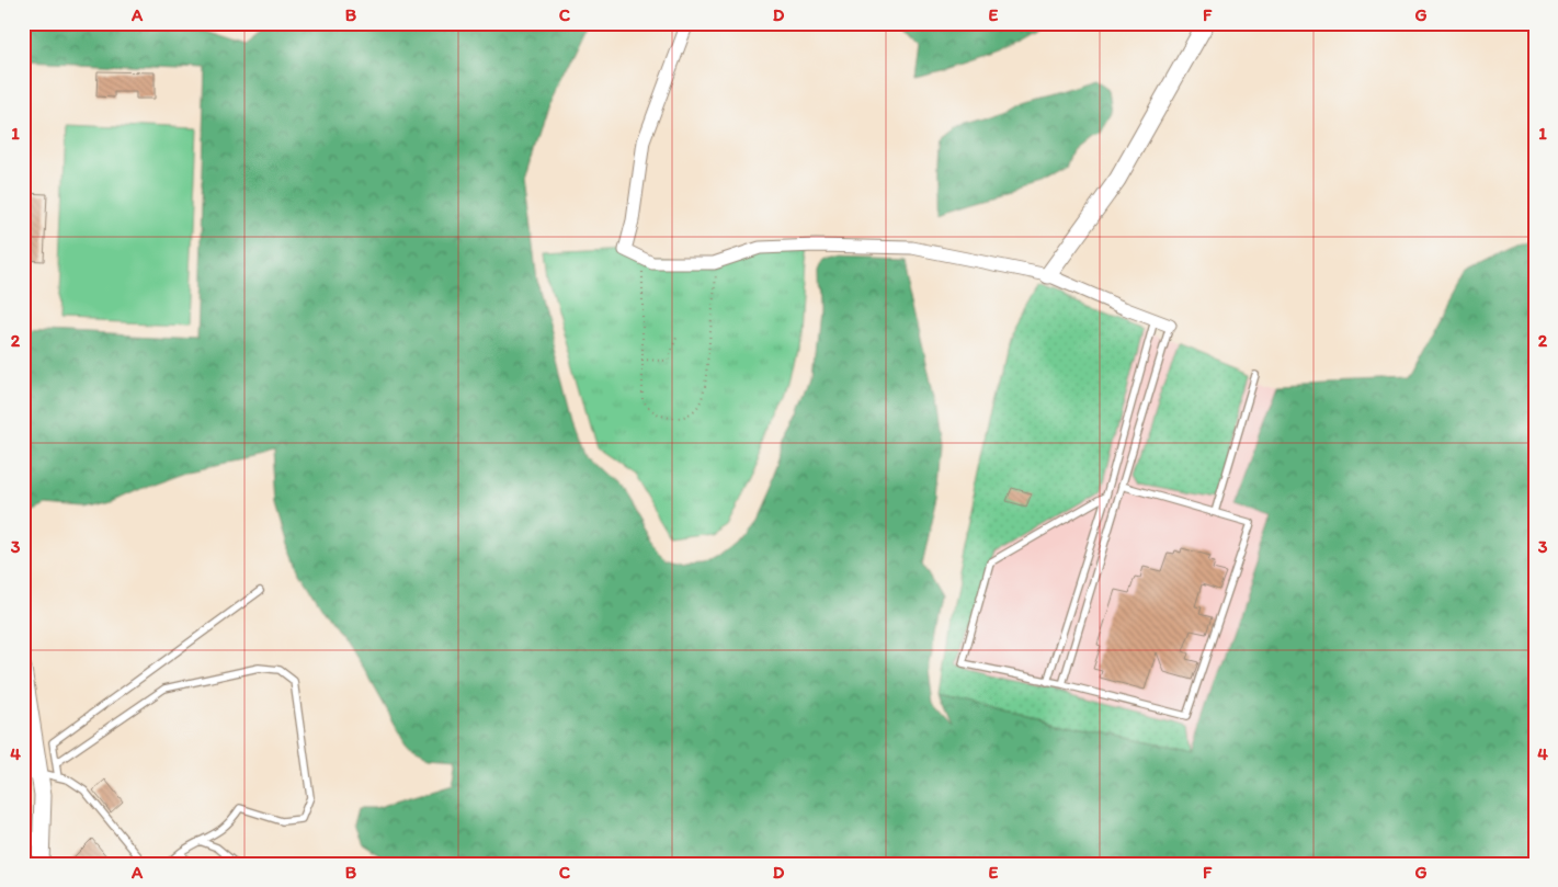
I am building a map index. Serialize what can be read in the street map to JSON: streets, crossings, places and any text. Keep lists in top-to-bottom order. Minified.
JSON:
{"grid":{"columns":["A","B","C","D","E","F","G"],"rows":["1","2","3","4"]}}
